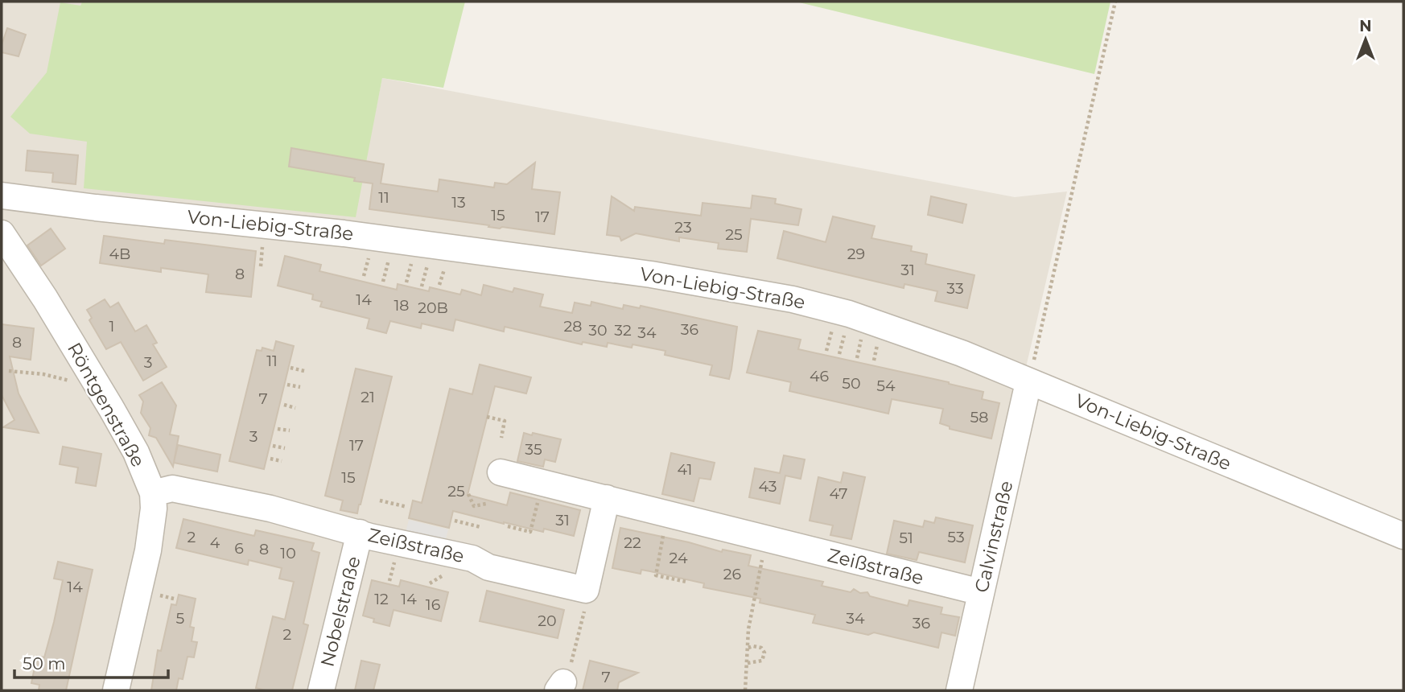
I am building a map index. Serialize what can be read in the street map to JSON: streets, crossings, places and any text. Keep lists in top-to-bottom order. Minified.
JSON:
{"streets":{"street":["Von-Liebig-Straße","Röntgenstraße","Calvinstraße","Zeißstraße","Nobelstraße"]},"crossings":[["Von-Liebig-Straße","Calvinstraße"],["Röntgenstraße","Zeißstraße"],["Calvinstraße","Zeißstraße"],["Zeißstraße","Nobelstraße"]],"house_numbers":["11","13","15","17","23","25","4B","29","31","8","33","14","18","20B","1","28","36","30","32","34","8","11","3","46","50","54","21","7","58","3","17","35","41","15","43","25","47","31","2","53","51","4","22","6","8","10","24","26","14","12","14","16","5","34","20","36","2","7"],"scale_bar":"50 m","north":"top"}
